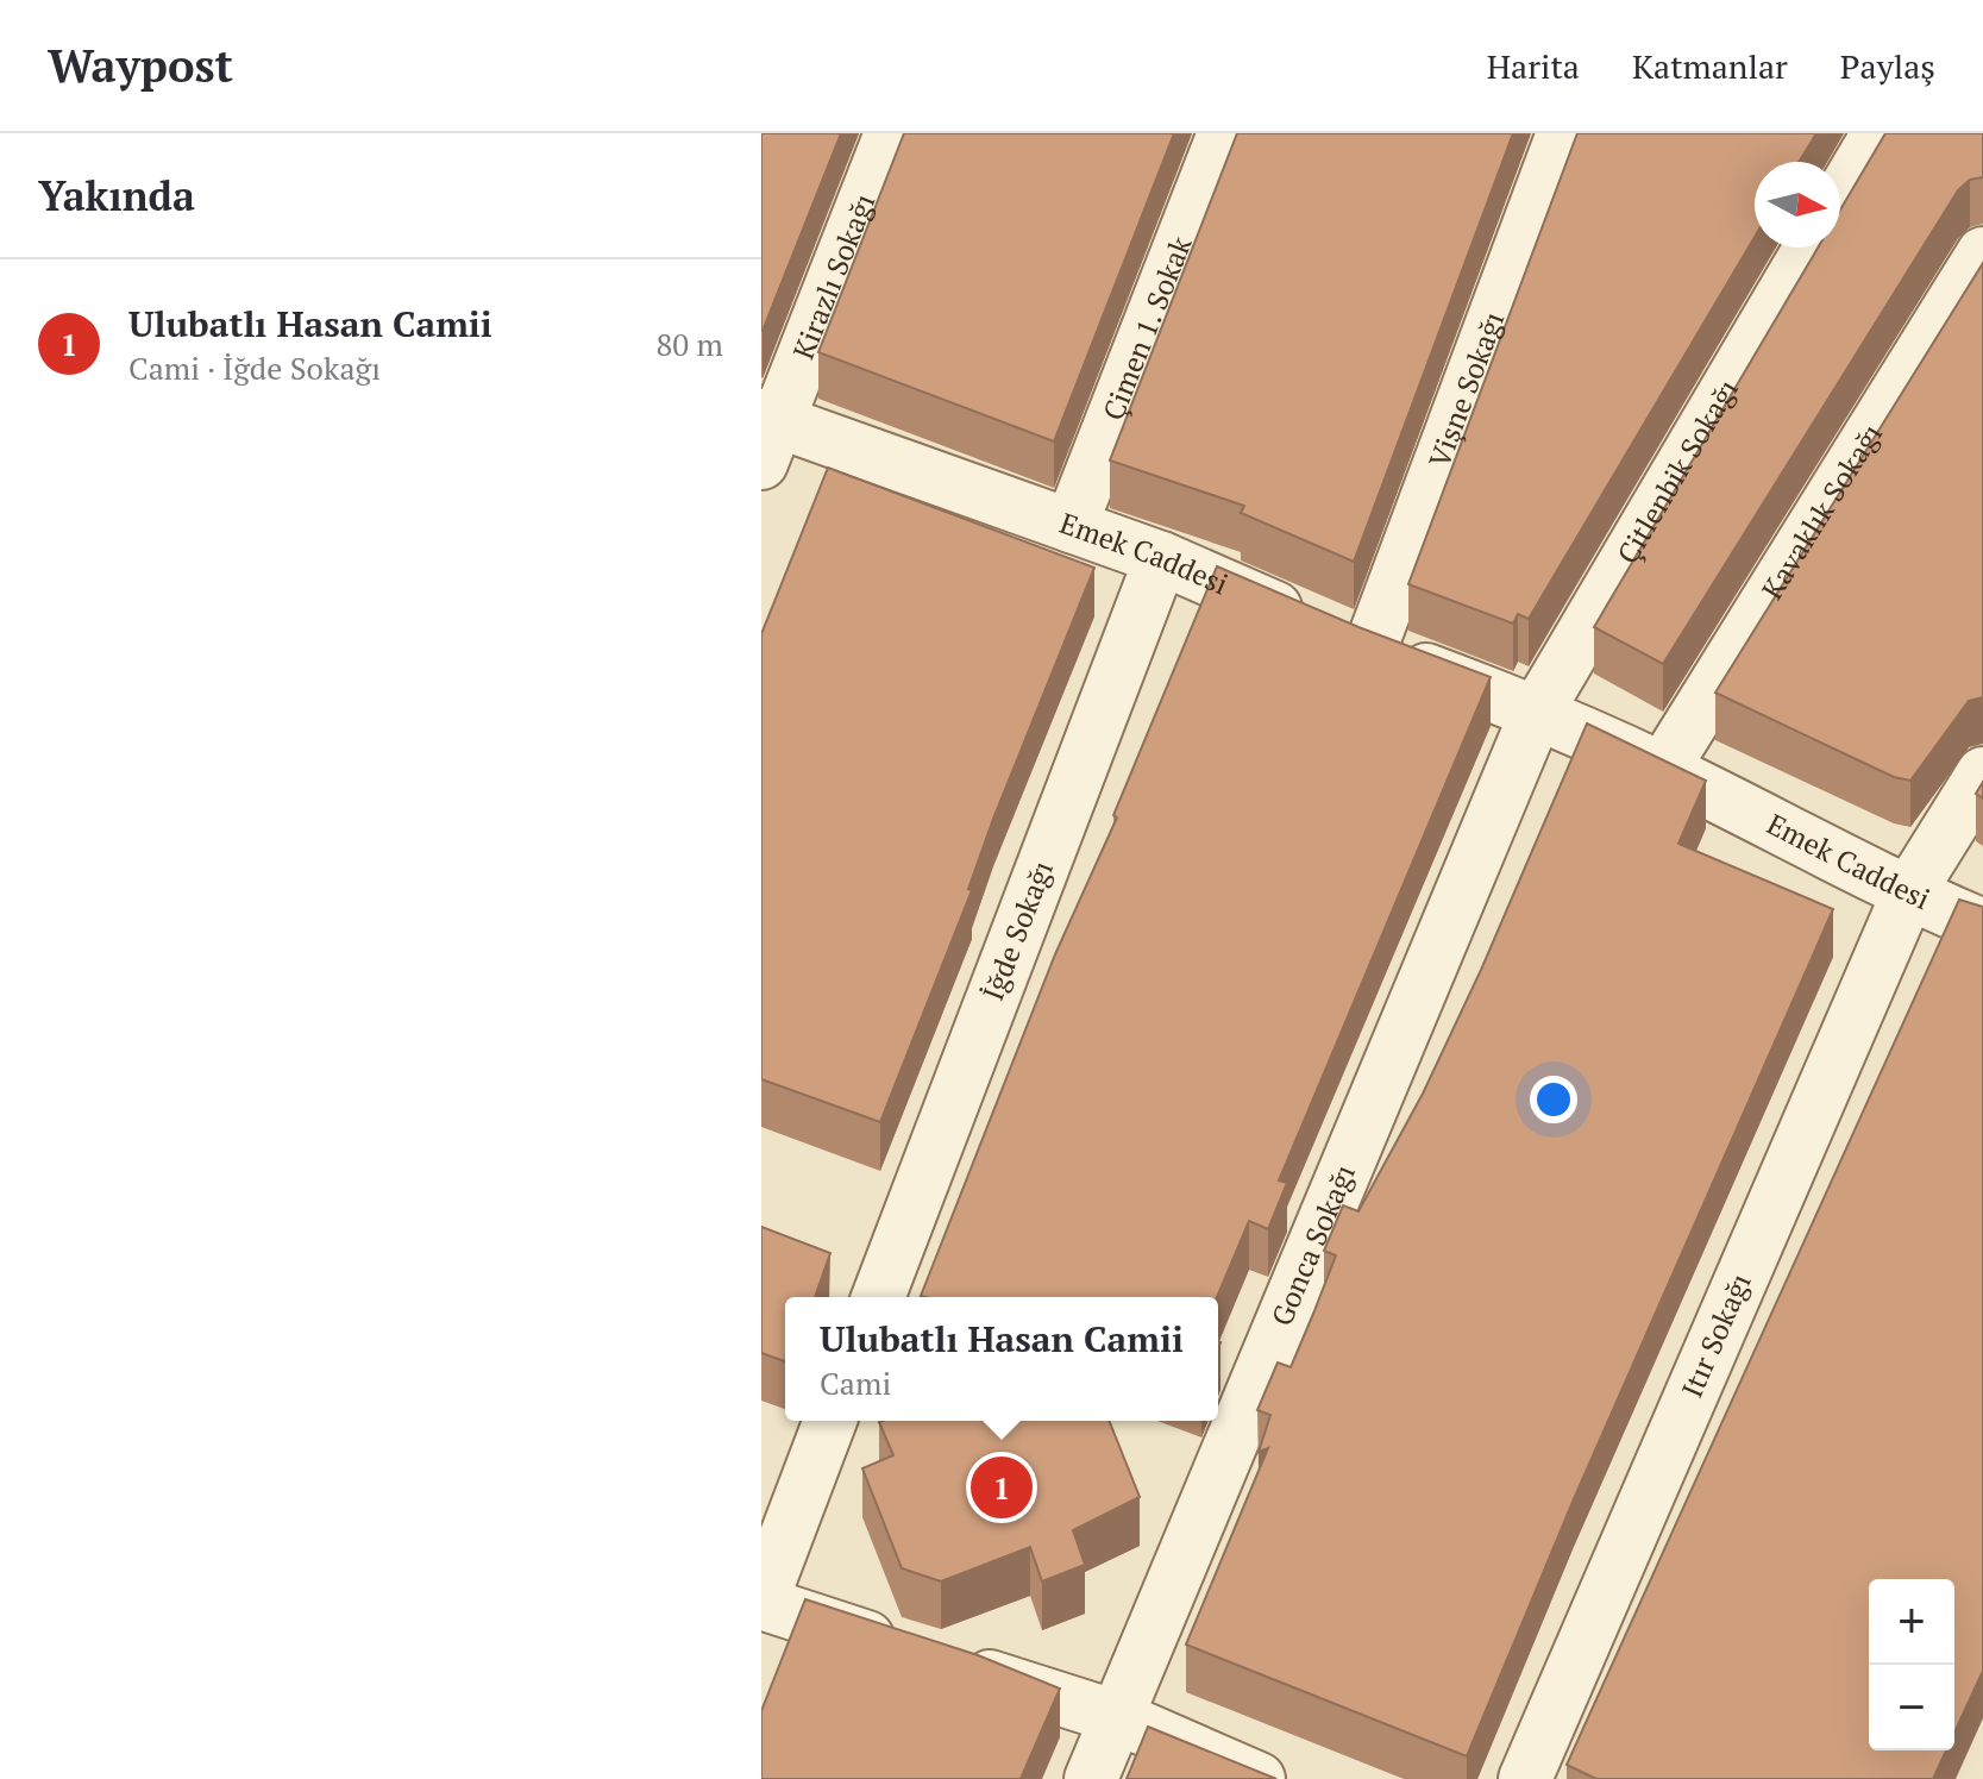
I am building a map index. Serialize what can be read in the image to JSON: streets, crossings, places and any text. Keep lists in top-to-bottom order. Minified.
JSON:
{"streets":{"street":["Kirazlı Sokağı","Çimen 1. Sokak","Vişne Sokağı","Çitlenbik Sokağı","Kavaklık Sokağı","Emek Caddesi","İğde Sokağı","Gonca Sokağı","Itır Sokağı"]},"crossings":[["Kirazlı Sokağı","Emek Caddesi"],["Çimen 1. Sokak","Emek Caddesi"],["Vişne Sokağı","Emek Caddesi"],["Çitlenbik Sokağı","Emek Caddesi"],["Çitlenbik Sokağı","Gonca Sokağı"],["Kavaklık Sokağı","Emek Caddesi"],["Emek Caddesi","İğde Sokağı"],["Emek Caddesi","Gonca Sokağı"],["Emek Caddesi","Itır Sokağı"]],"north":"right","page":{"header":"Waypost","nav":["Harita","Katmanlar","Paylaş"],"heading":"Yakında","list":[{"mark":"1","name":"Ulubatlı Hasan Camii","note":"Cami · İğde Sokağı","value":"80 m"}],"popup":["Ulubatlı Hasan Camii","Cami"],"pins":"1","map_buttons":["+","−"]}}
